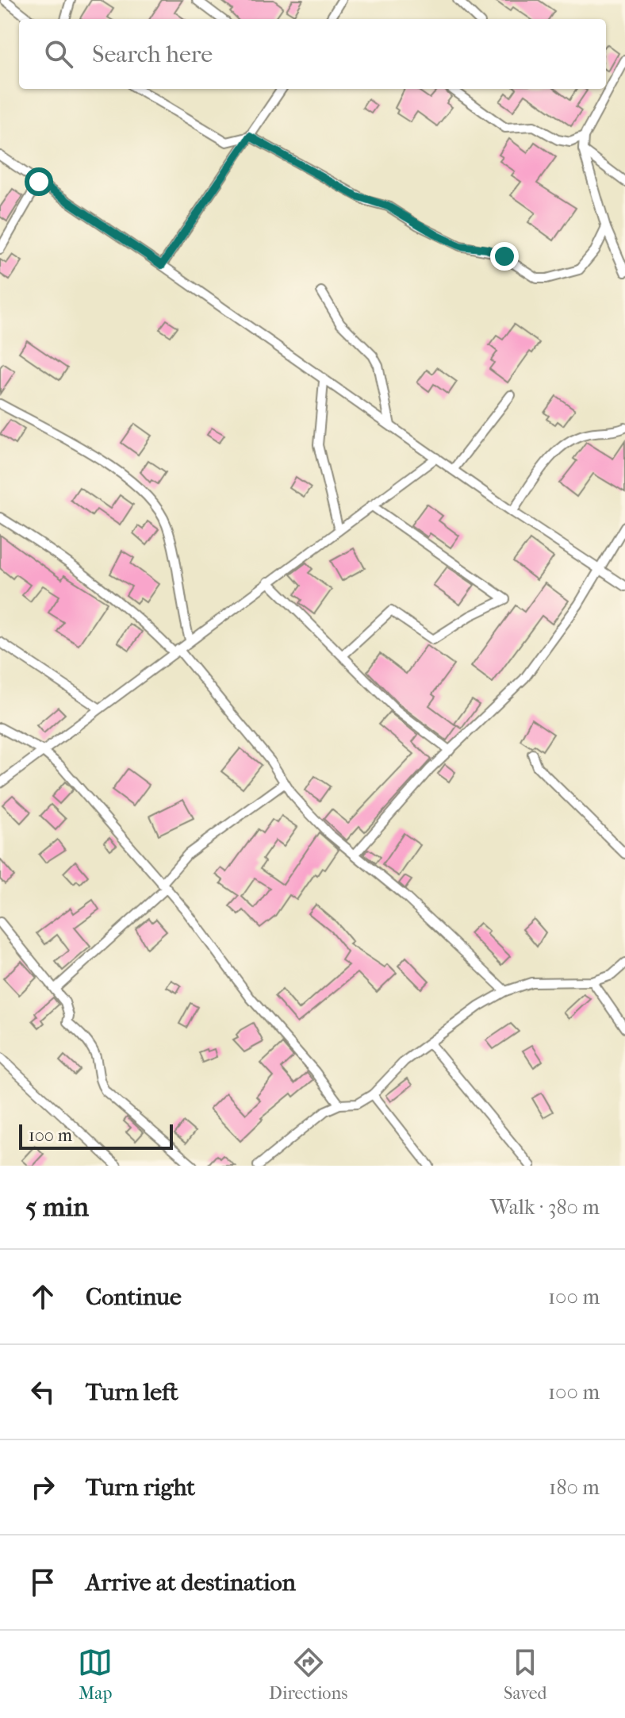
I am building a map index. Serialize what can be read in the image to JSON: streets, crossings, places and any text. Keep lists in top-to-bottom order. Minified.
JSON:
{"scale_bar":"100 m","page":{"search":"Search here","scale":"100 m","heading":["5 min","Walk · 380 m"],"list":[["Continue","100 m"],["Turn left","100 m"],["Turn right","180 m"],"Arrive at destination"],"nav":["Map","Directions","Saved"]}}
